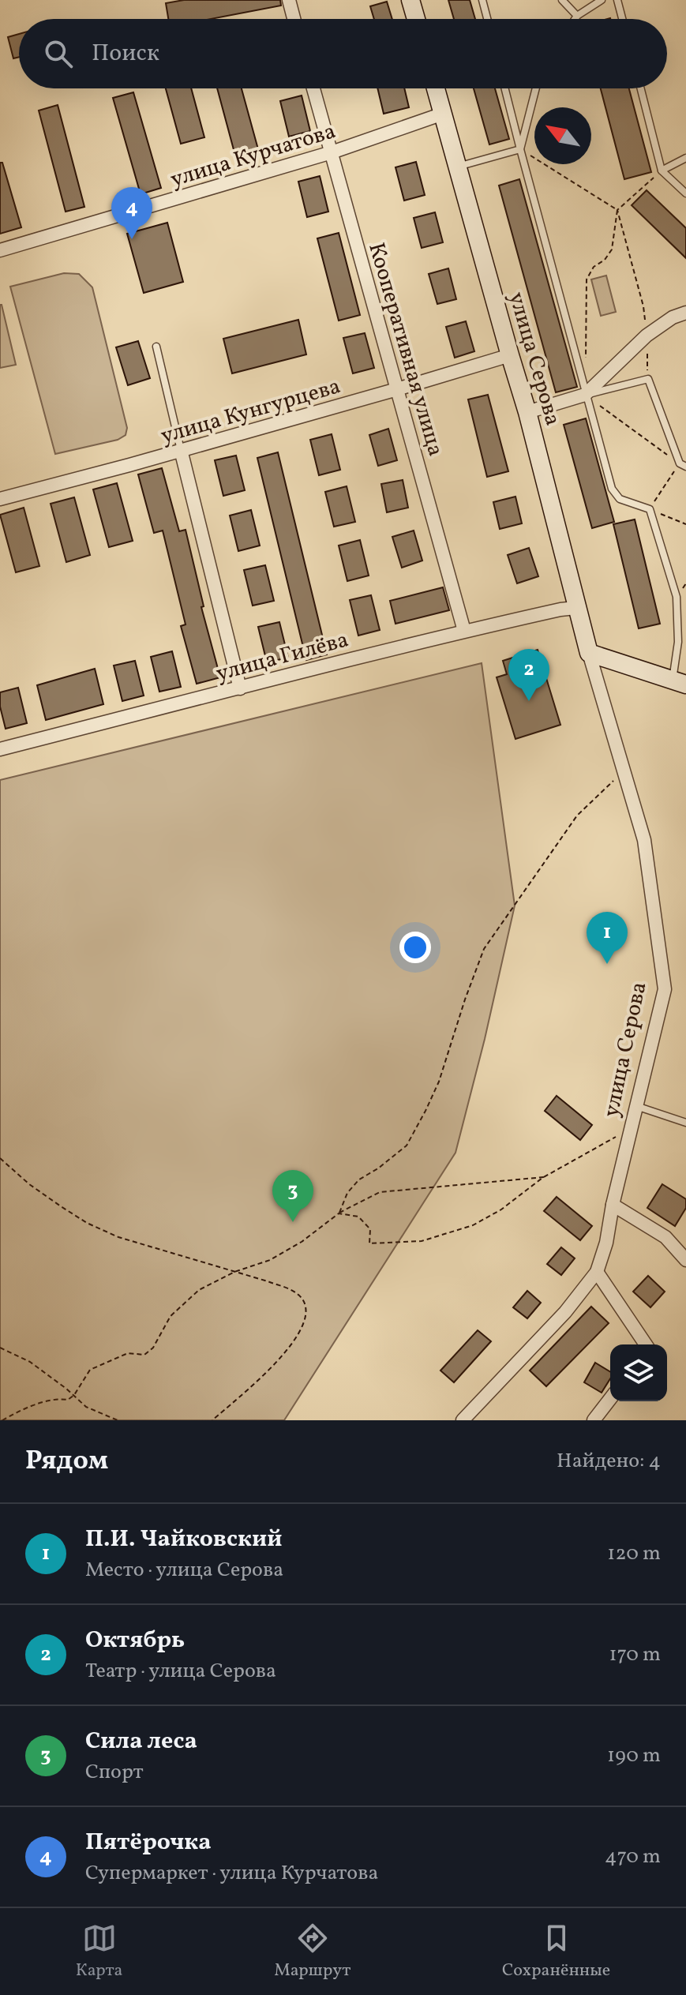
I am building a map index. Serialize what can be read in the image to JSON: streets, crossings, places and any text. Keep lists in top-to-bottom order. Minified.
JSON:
{"streets":{"main road":["улица Серова"],"street":["улица Курчатова","Кооперативная улица","улица Кунгурцева","улица Гилёва"]},"crossings":[["улица Курчатова","Кооперативная улица"],["улица Курчатова","улица Серова"],["Кооперативная улица","улица Кунгурцева"],["Кооперативная улица","улица Гилёва"],["улица Серова","улица Кунгурцева"],["улица Серова","улица Гилёва"]],"north":"top left","page":{"search":"Поиск","pins":["4","2","1","3"],"heading":["Рядом","Найдено: 4"],"list":[{"mark":"1","name":"П.И. Чайковский","note":"Место · улица Серова","value":"120 m"},{"mark":"2","name":"Октябрь","note":"Театр · улица Серова","value":"170 m"},{"mark":"3","name":"Сила леса","note":"Спорт","value":"190 m"},{"mark":"4","name":"Пятёрочка","note":"Супермаркет · улица Курчатова","value":"470 m"}],"nav":["Карта","Маршрут","Сохранённые"]}}
